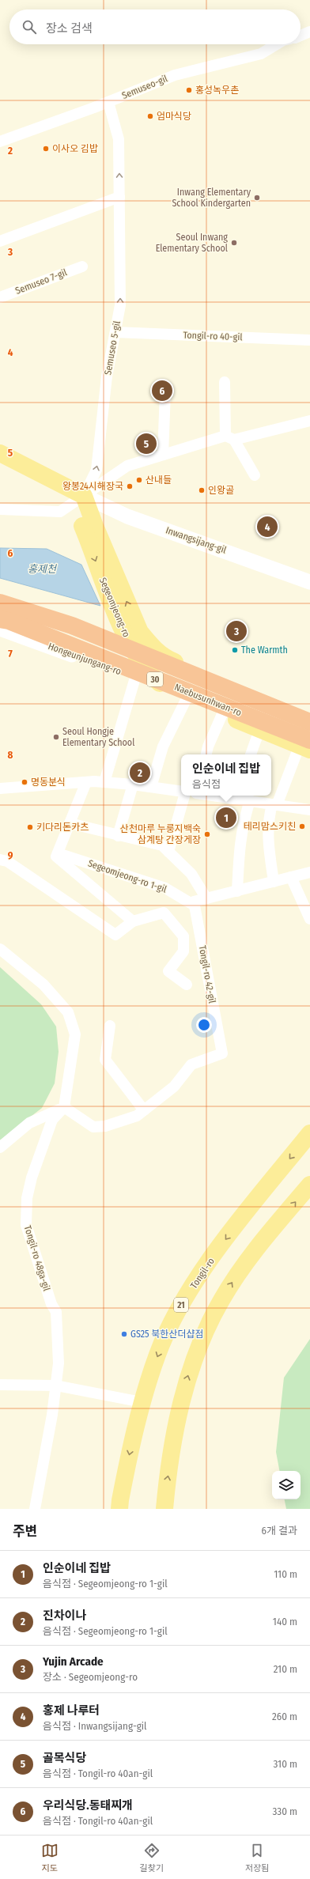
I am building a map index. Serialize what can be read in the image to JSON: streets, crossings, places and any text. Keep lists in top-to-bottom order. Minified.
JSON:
{"streets":{"highway":["30","Naebusunhwan-ro"],"main road":["Segeomjeong-ro","Tongil-ro","21"],"street":["Semuseo-gil","Semuseo 7-gil","Tongil-ro 40-gil","Semuseo 5-gil","Inwangsijang-gil","Hongeunjungang-ro","Segeomjeong-ro 1-gil","Tongil-ro 42-gil","Tongil-ro 48ga-gil"]},"crossings":[["Semuseo-gil","Semuseo 5-gil"],["Tongil-ro 40-gil","Semuseo 5-gil"],["Semuseo 5-gil","Inwangsijang-gil"],["Semuseo 5-gil","Segeomjeong-ro"],["Inwangsijang-gil","Segeomjeong-ro"],["Segeomjeong-ro","Hongeunjungang-ro"],["Segeomjeong-ro","Naebusunhwan-ro"],["Segeomjeong-ro 1-gil","Tongil-ro 42-gil"],["Tongil-ro 42-gil","Tongil-ro 48ga-gil"]],"one_way":["Semuseo 5-gil"],"water":["홍제천"],"places":["홍성녹우촌","엄마식당","이사오 김밥","Inwang Elementary School Kindergarten","Seoul Inwang Elementary School","산내들","왕봉24시해장국","인왕골","The Warmth","Seoul Hongje Elementary School","명동분식","테리맘스키친","키다리돈카츠","산천마루 누룽지백숙 삼계탕 간장게장","GS25 북한산더샵점"],"page":{"search":"장소 검색","pins":["6","5","4","3","2","1"],"popup":["인순이네 집밥","음식점"],"heading":["주변","6개 결과"],"list":[{"mark":"1","name":"인순이네 집밥","note":"음식점 · Segeomjeong-ro 1-gil","value":"110 m"},{"mark":"2","name":"진차이나","note":"음식점 · Segeomjeong-ro 1-gil","value":"140 m"},{"mark":"3","name":"Yujin Arcade","note":"장소 · Segeomjeong-ro","value":"210 m"},{"mark":"4","name":"홍제 나루터","note":"음식점 · Inwangsijang-gil","value":"260 m"},{"mark":"5","name":"골목식당","note":"음식점 · Tongil-ro 40an-gil","value":"310 m"},{"mark":"6","name":"우리식당.동태찌개","note":"음식점 · Tongil-ro 40an-gil","value":"330 m"}],"nav":["지도","길찾기","저장됨"]},"grid":{"rows":["2","3","4","5","6","7","8","9"]}}
